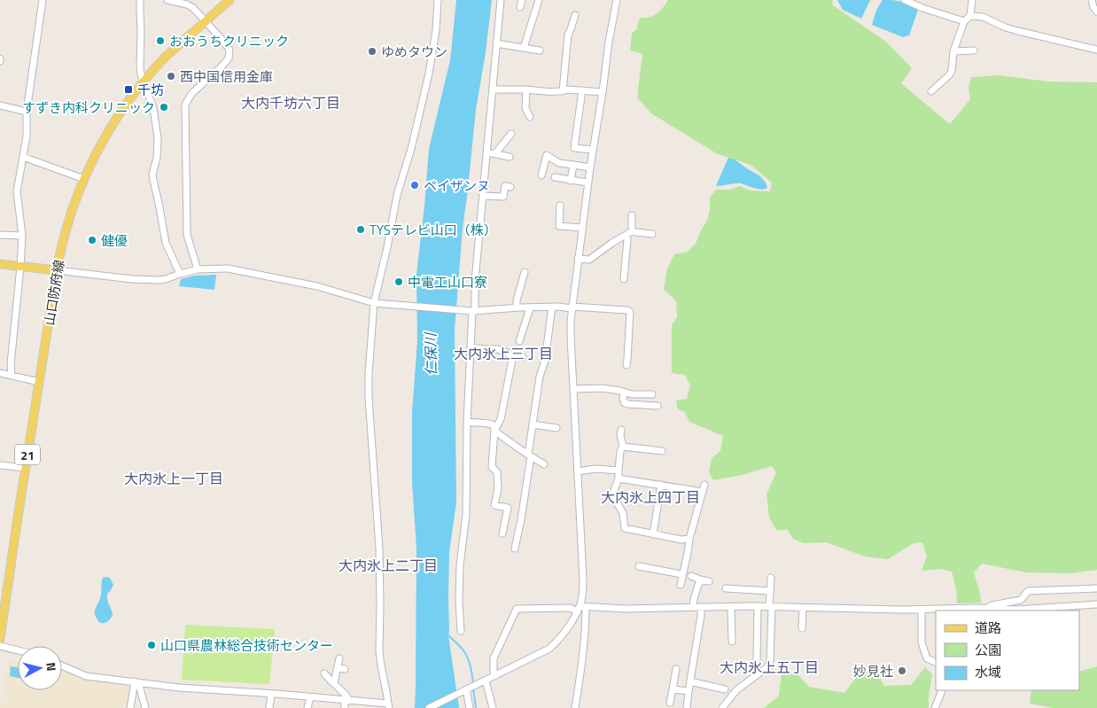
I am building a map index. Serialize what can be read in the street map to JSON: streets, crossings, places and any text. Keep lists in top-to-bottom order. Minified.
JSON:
{"streets":{"main road":["山口防府線","21"]},"districts":["大内千坊六丁目","大内氷上三丁目","大内氷上一丁目","大内氷上四丁目","大内氷上二丁目","大内氷上五丁目"],"water":["仁保川"],"places":{"other":["おおうちクリニック","ゆめタウン","西中国信用金庫","すずき内科クリニック","ペイザンヌ","TYSテレビ山口（株）","健優","中電工山口寮","山口県農林総合技術センター","妙見社"],"transit":["千坊"]},"legend":["道路","公園","水域"],"north":"right"}
